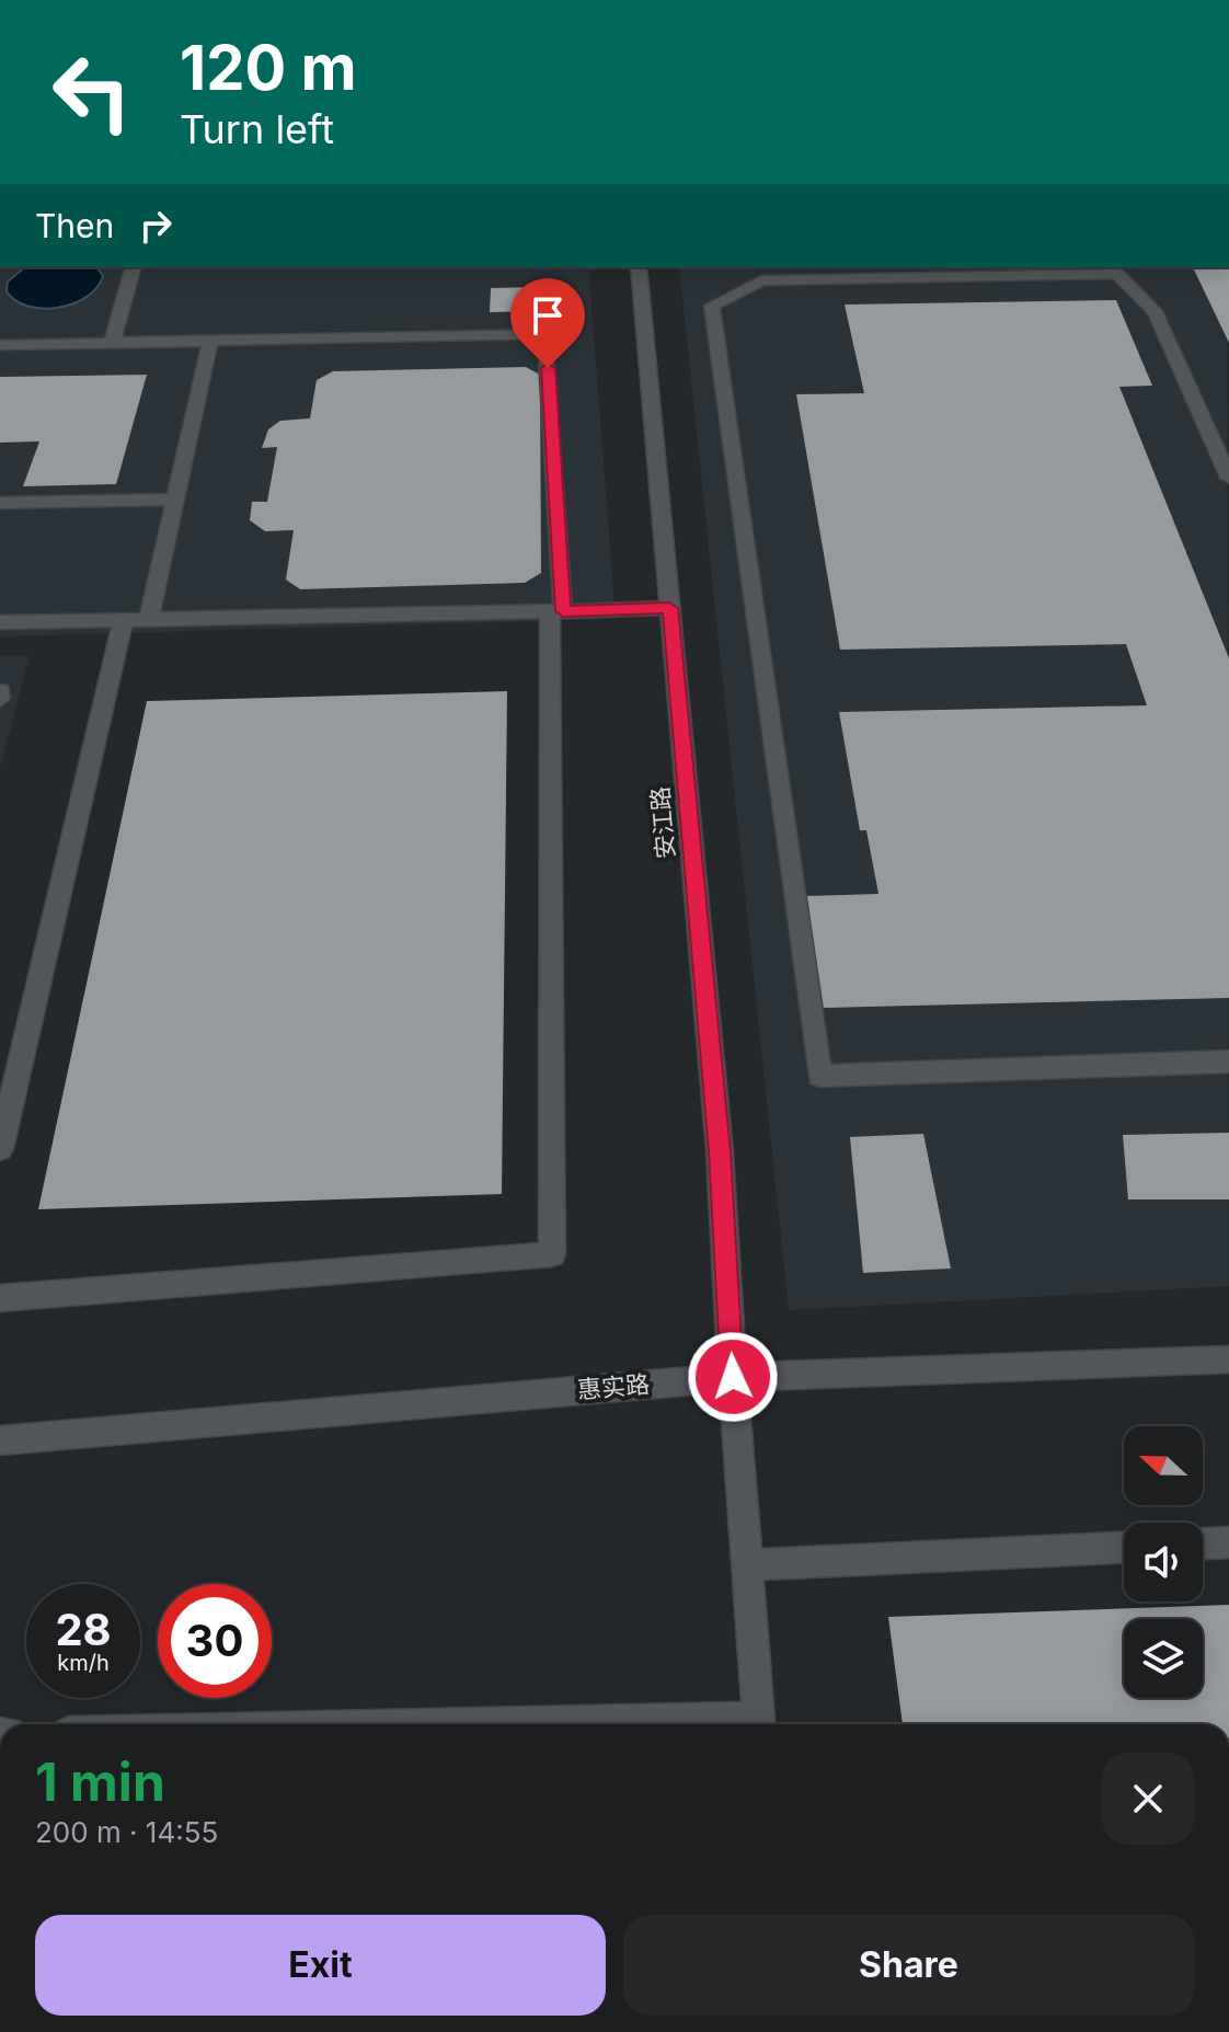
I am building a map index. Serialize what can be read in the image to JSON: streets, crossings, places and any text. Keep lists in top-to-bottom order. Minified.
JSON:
{"streets":{"street":["安江路","惠实路"]},"crossings":[["安江路","惠实路"]],"north":"left","page":{"turn":["120 m","Turn left"],"then":"Then","speed":"28 km/h","limit":"30","heading":["1 min","200 m · 14:55"],"buttons":["Exit","Share"]}}
